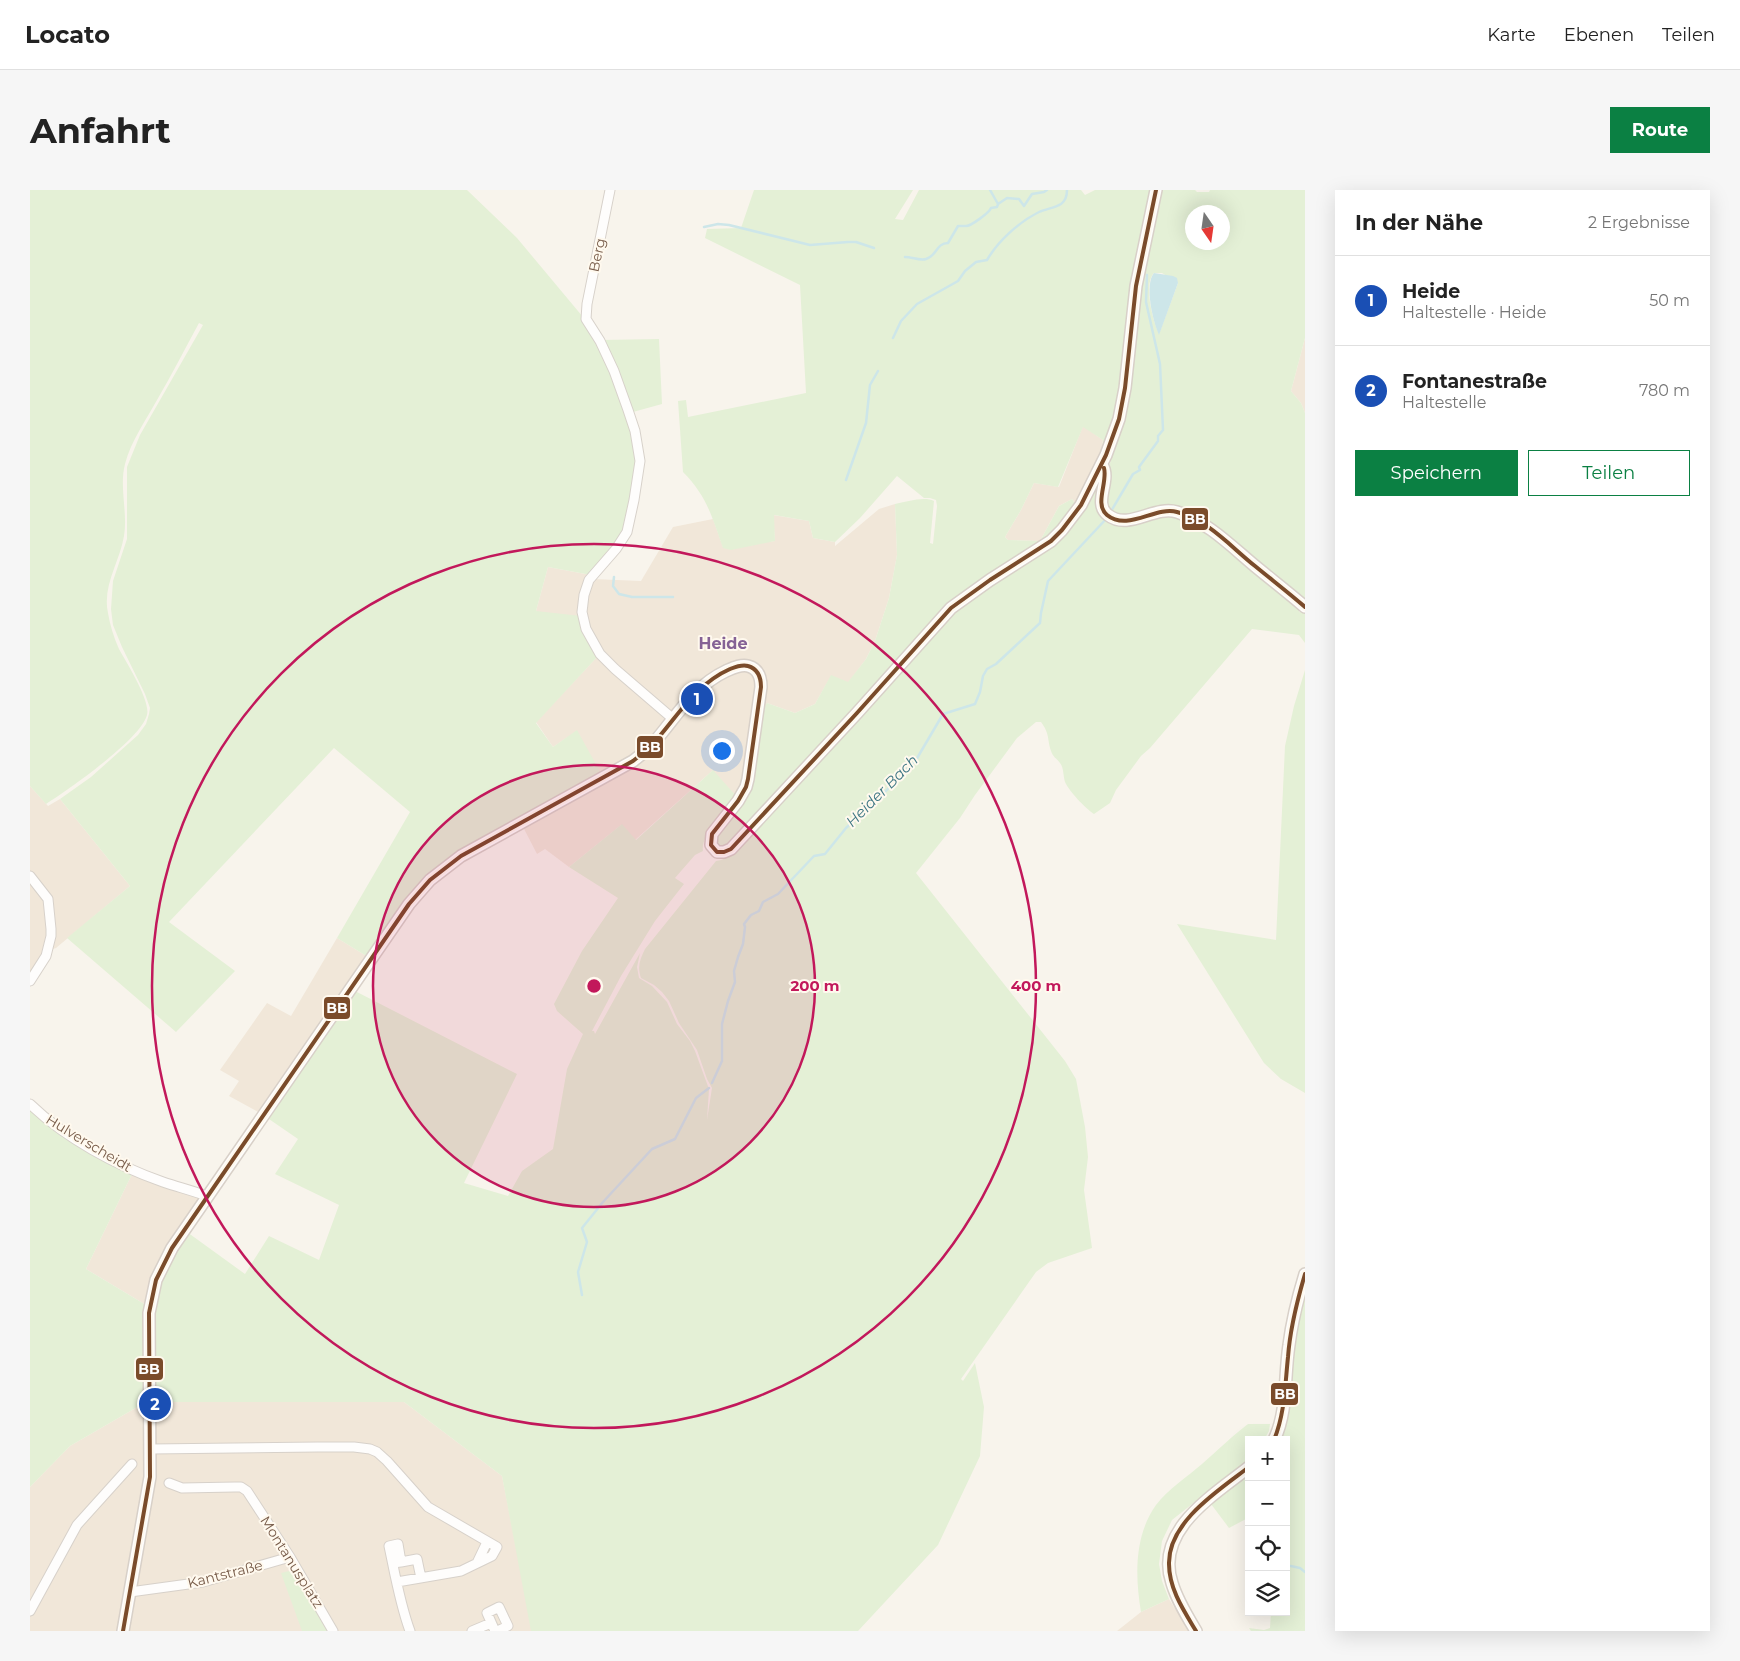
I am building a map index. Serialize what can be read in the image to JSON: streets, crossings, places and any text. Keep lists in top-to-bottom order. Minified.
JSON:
{"streets":{"street":["Berg","Hulverscheidt","Montanusplatz","Kantstraße"]},"crossings":[["Montanusplatz","Kantstraße"]],"districts":["Heide"],"water":["Heider Bach"],"lines":["transit line BB"],"north":"bottom","page":{"header":"Locato","nav":["Karte","Ebenen","Teilen"],"buttons":["Route",["Speichern","Teilen"]],"title":"Anfahrt","heading":["In der Nähe","2 Ergebnisse"],"list":[{"mark":"1","name":"Heide","note":"Haltestelle · Heide","value":"50 m"},{"mark":"2","name":"Fontanestraße","note":"Haltestelle","value":"780 m"}],"pins":["1","2"],"map_buttons":["+","−"]},"rings":["200 m","400 m"]}
